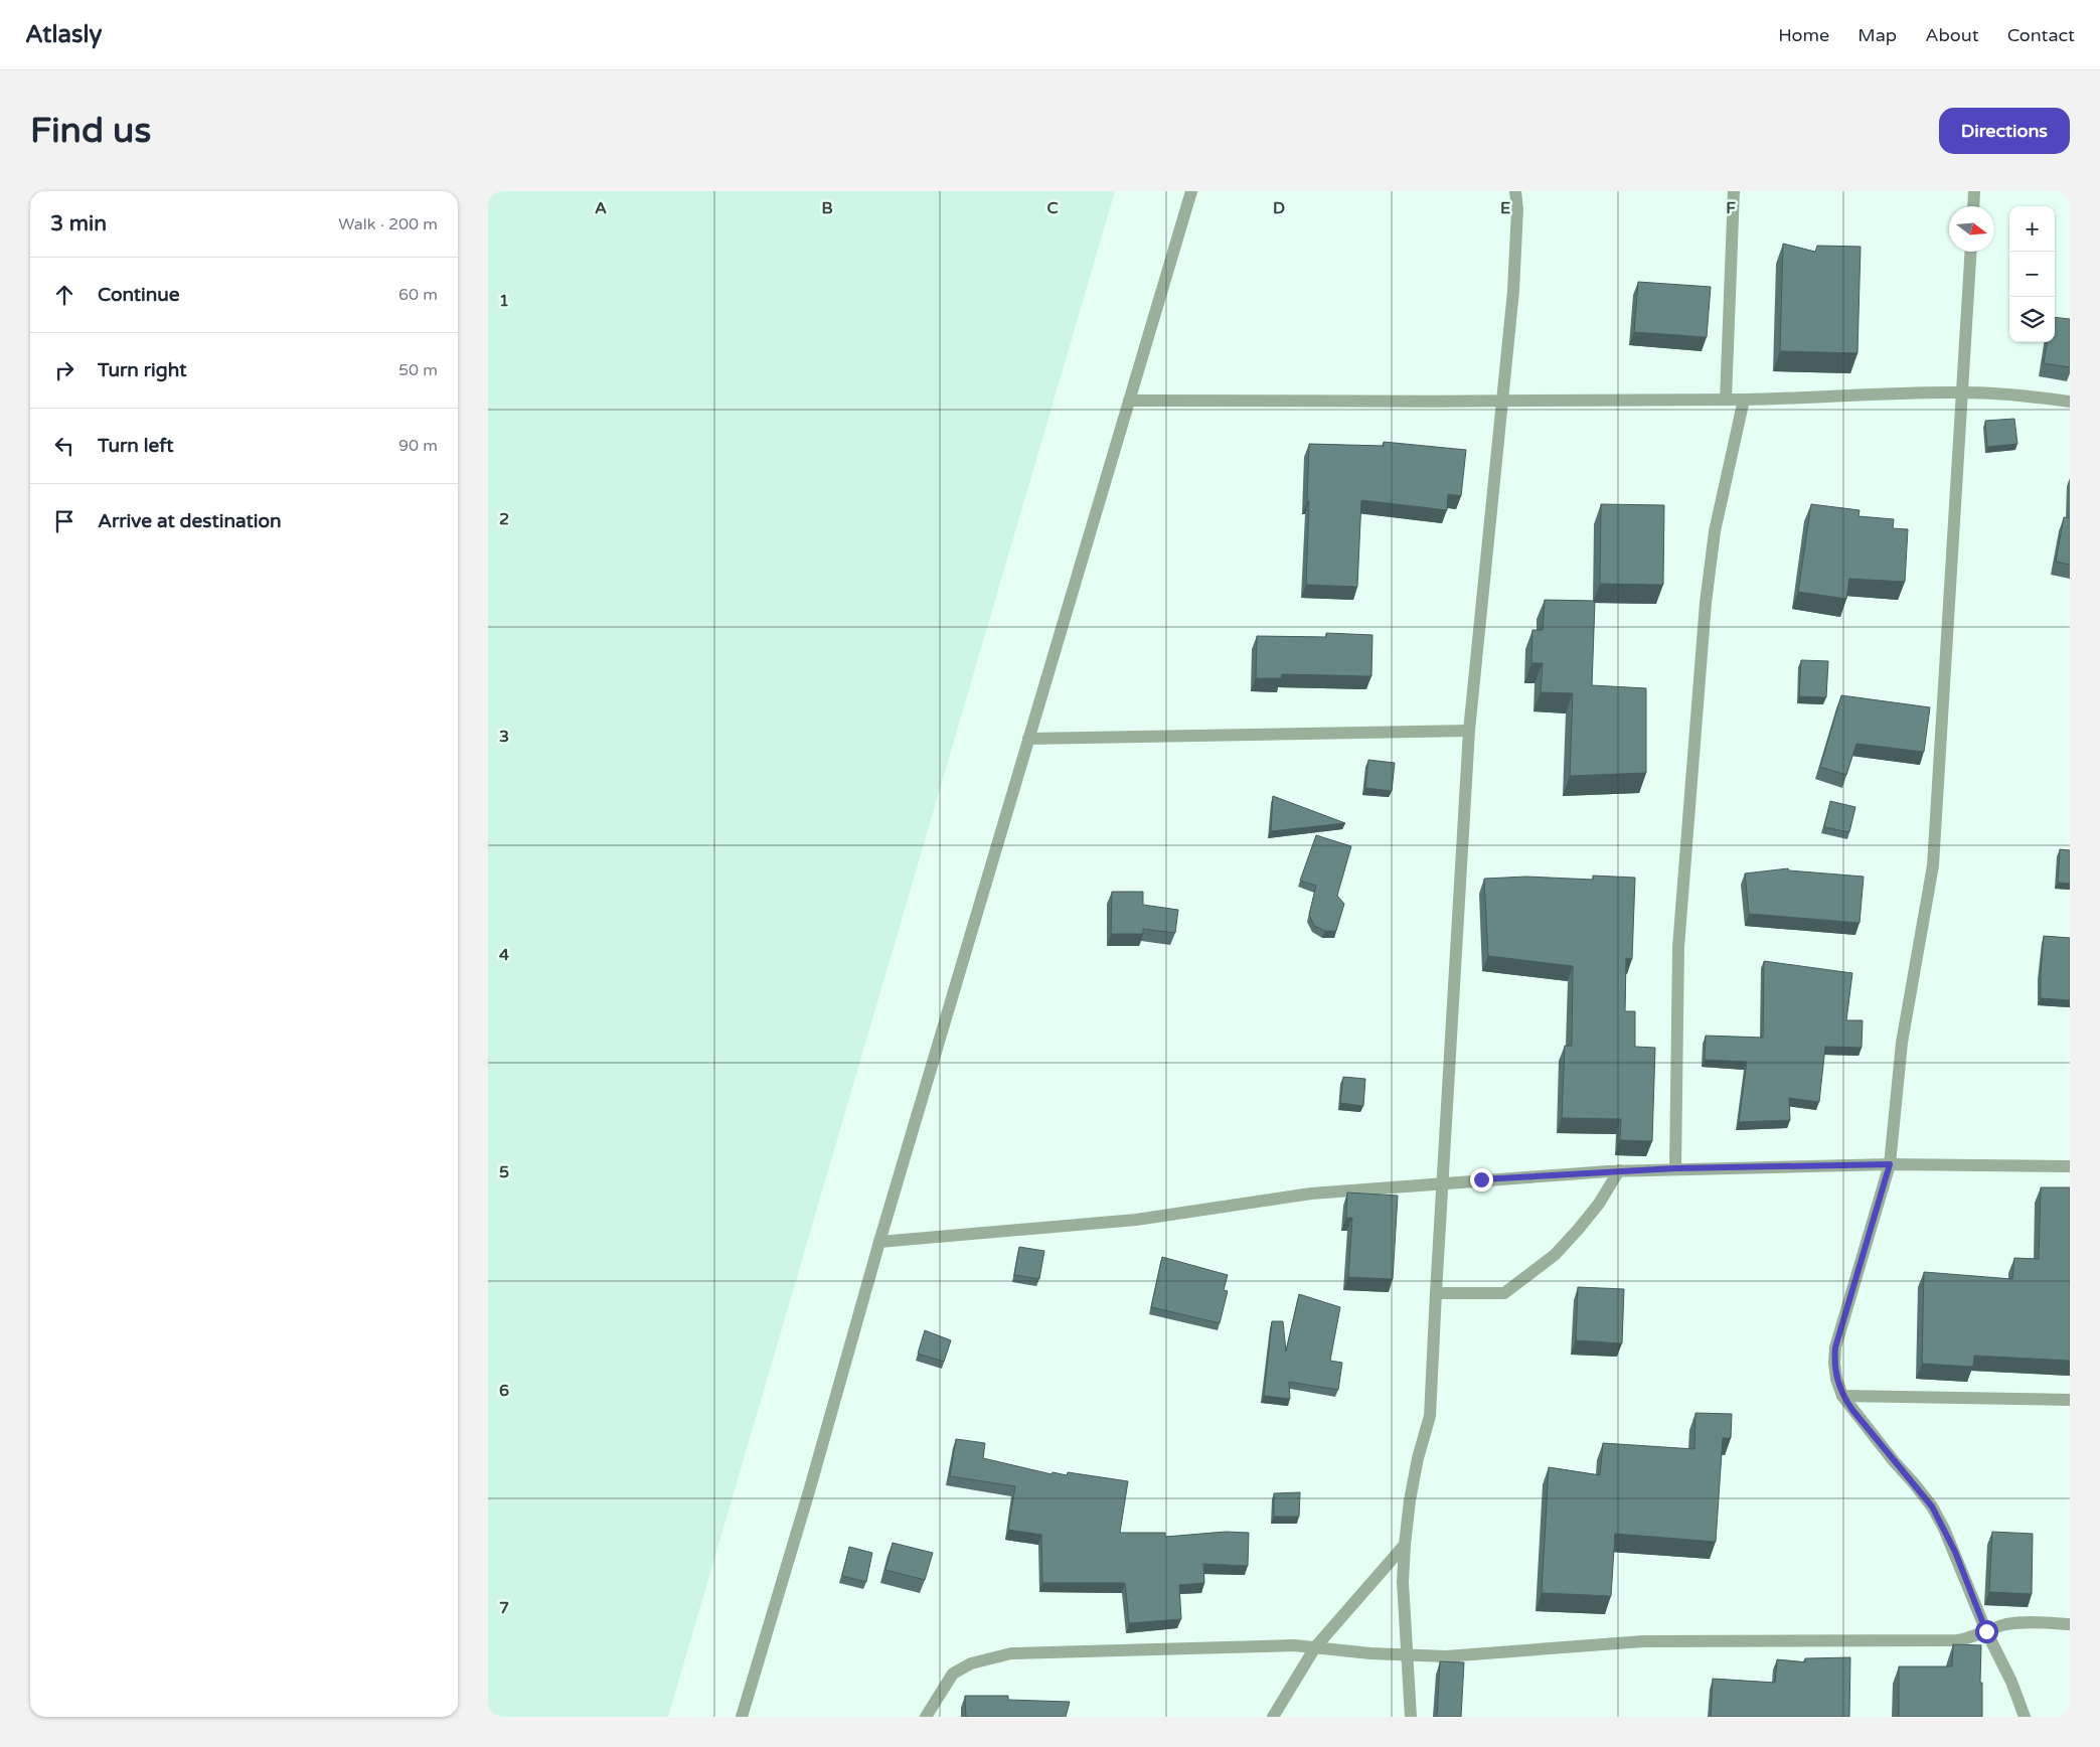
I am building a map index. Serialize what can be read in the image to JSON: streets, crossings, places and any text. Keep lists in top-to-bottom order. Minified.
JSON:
{"north":"right","page":{"header":"Atlasly","nav":["Home","Map","About","Contact"],"buttons":"Directions","title":"Find us","heading":["3 min","Walk · 200 m"],"map_buttons":["+","−"],"list":[["Continue","60 m"],["Turn right","50 m"],["Turn left","90 m"],"Arrive at destination"]},"grid":{"columns":["A","B","C","D","E","F"],"rows":["1","2","3","4","5","6","7"]}}
